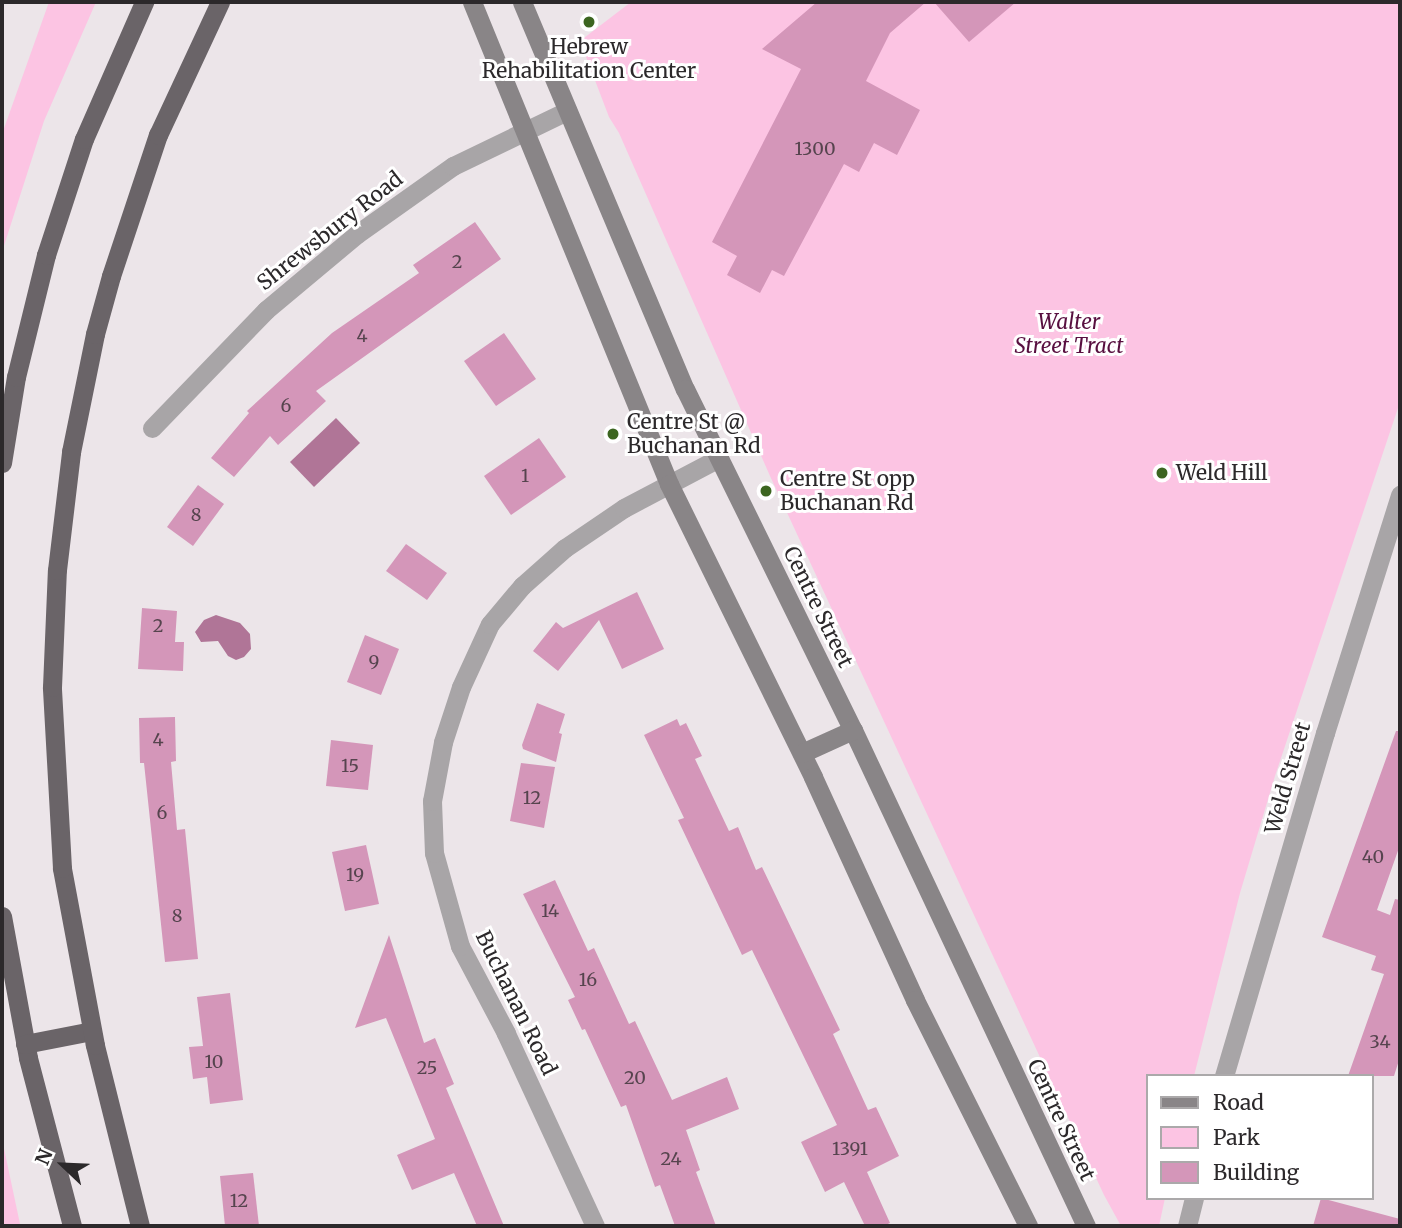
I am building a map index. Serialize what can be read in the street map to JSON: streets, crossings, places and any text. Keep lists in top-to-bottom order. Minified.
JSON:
{"streets":{"main road":["Centre Street"],"street":["Shrewsbury Road","Weld Street","Buchanan Road"]},"crossings":[["Shrewsbury Road","Centre Street"],["Centre Street","Buchanan Road"]],"parks":["Walter Street Tract"],"places":["Hebrew Rehabilitation Center","Centre St @ Buchanan Rd","Weld Hill","Centre St opp Buchanan Rd"],"house_numbers":["1300","2","4","6","1","8","2","9","4","15","12","6","40","19","14","8","16","34","10","25","20","1391","24","12"],"legend":["Road","Park","Building"],"north":"top left"}
